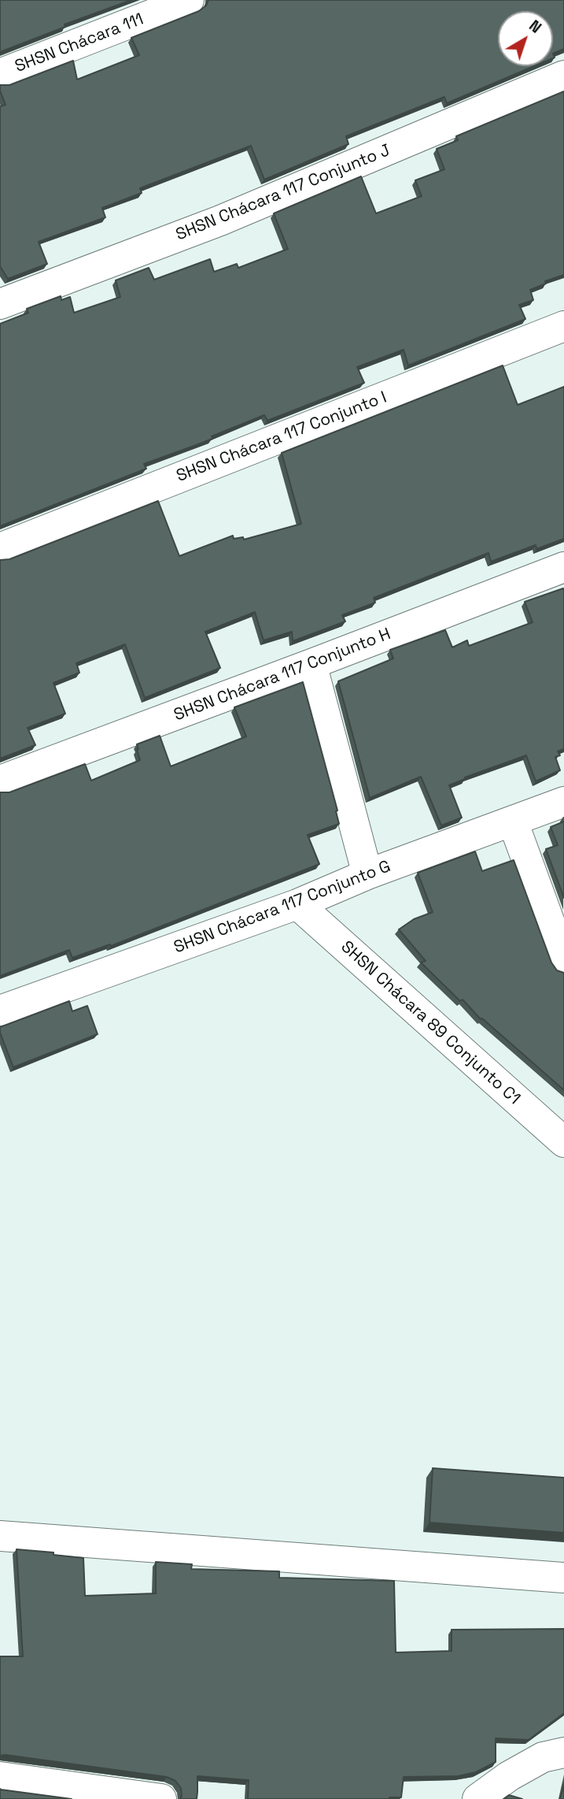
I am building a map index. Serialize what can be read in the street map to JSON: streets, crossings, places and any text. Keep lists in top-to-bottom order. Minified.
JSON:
{"streets":{"street":["SHSN Chácara 111","SHSN Chácara 117 Conjunto J","SHSN Chácara 117 Conjunto I","SHSN Chácara 117 Conjunto H","SHSN Chácara 117 Conjunto G","SHSN Chácara 89 Conjunto C1"]},"crossings":[["SHSN Chácara 117 Conjunto G","SHSN Chácara 89 Conjunto C1"]],"north":"top right"}
